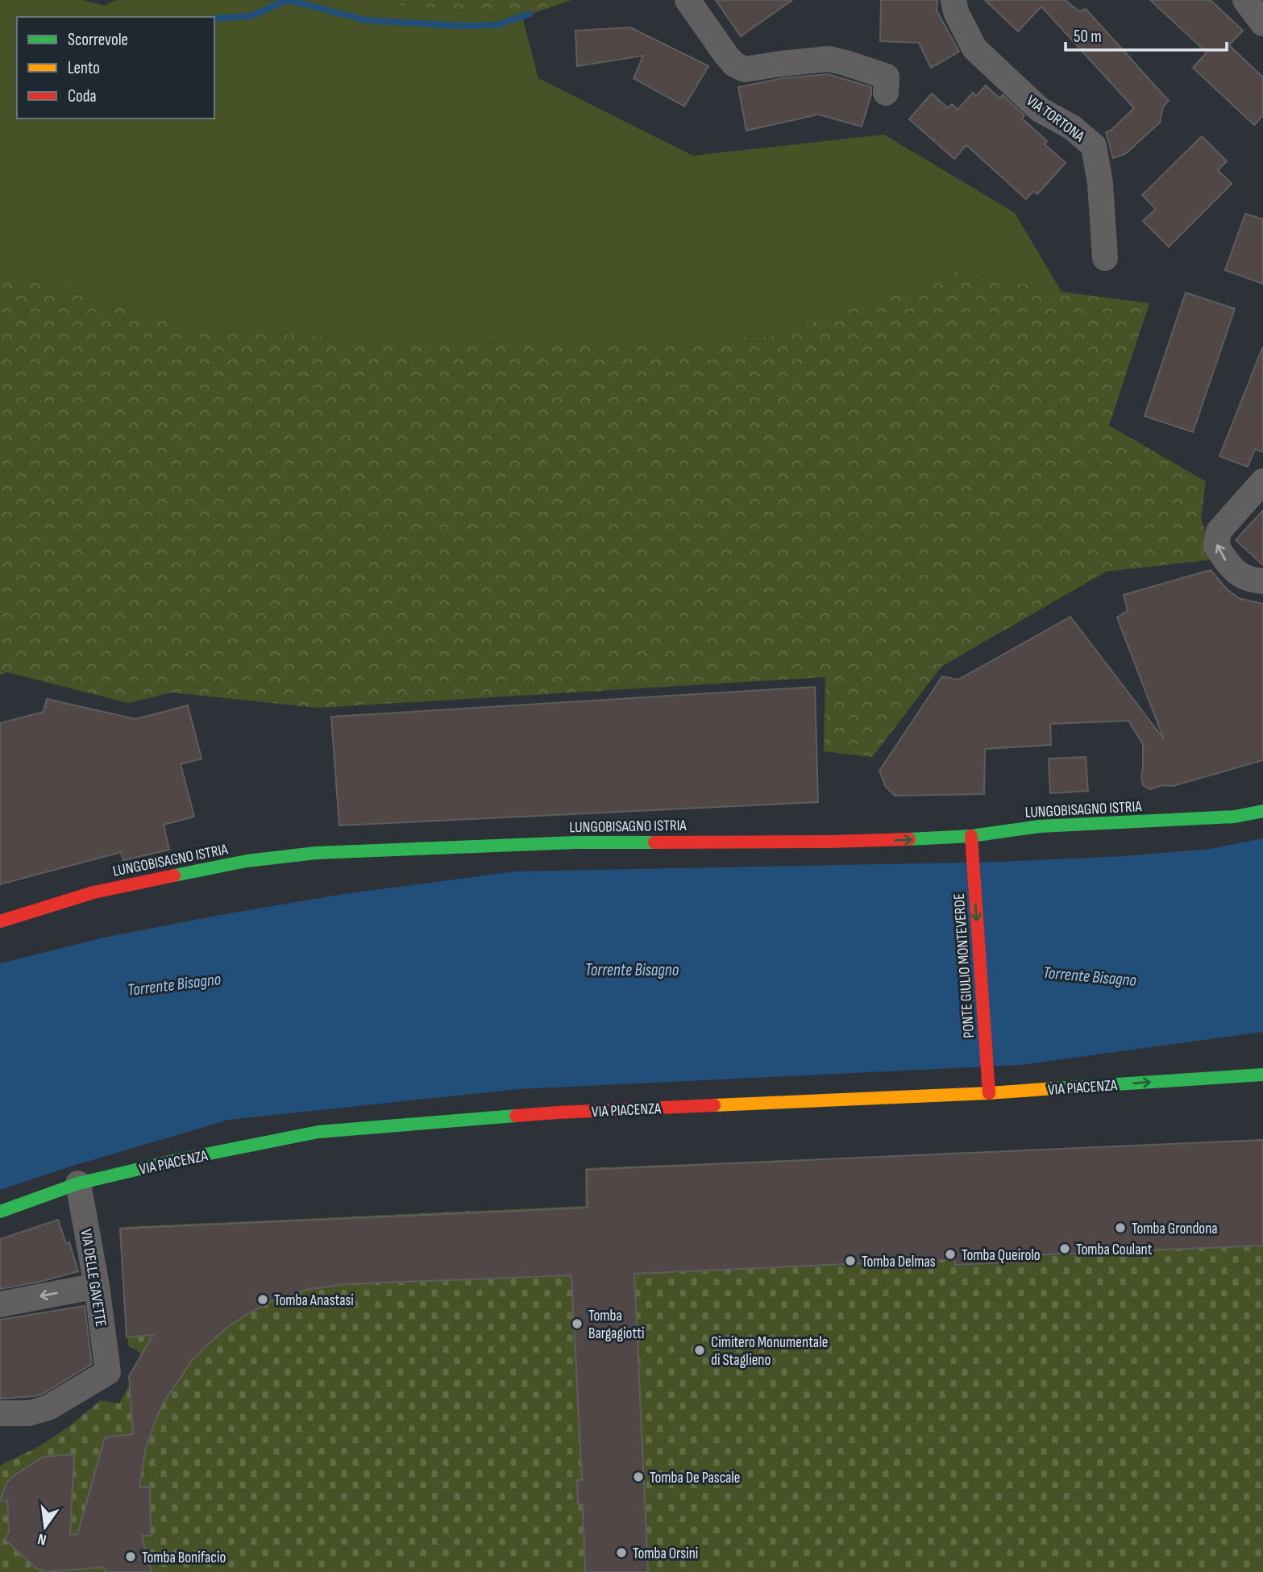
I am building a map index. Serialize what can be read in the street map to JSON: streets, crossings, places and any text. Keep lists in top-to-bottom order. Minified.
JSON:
{"streets":{"main road":["LUNGOBISAGNO ISTRIA","PONTE GIULIO MONTEVERDE","VIA PIACENZA"],"street":["VIA TORTONA","VIA DELLE GAVETTE"]},"crossings":[["LUNGOBISAGNO ISTRIA","PONTE GIULIO MONTEVERDE"],["PONTE GIULIO MONTEVERDE","VIA PIACENZA"],["VIA PIACENZA","VIA DELLE GAVETTE"]],"one_way":["PONTE GIULIO MONTEVERDE"],"water":["Torrente Bisagno"],"places":["Tomba Grondona","Tomba Coulant","Tomba Queirolo","Tomba Delmas","Tomba Anastasi","Tomba Bargagiotti","Cimitero Monumentale di Staglieno","Tomba De Pascale","Tomba Orsini","Tomba Bonifacio"],"legend":["Scorrevole","Lento","Coda"],"scale_bar":"50 m","north":"bottom"}
